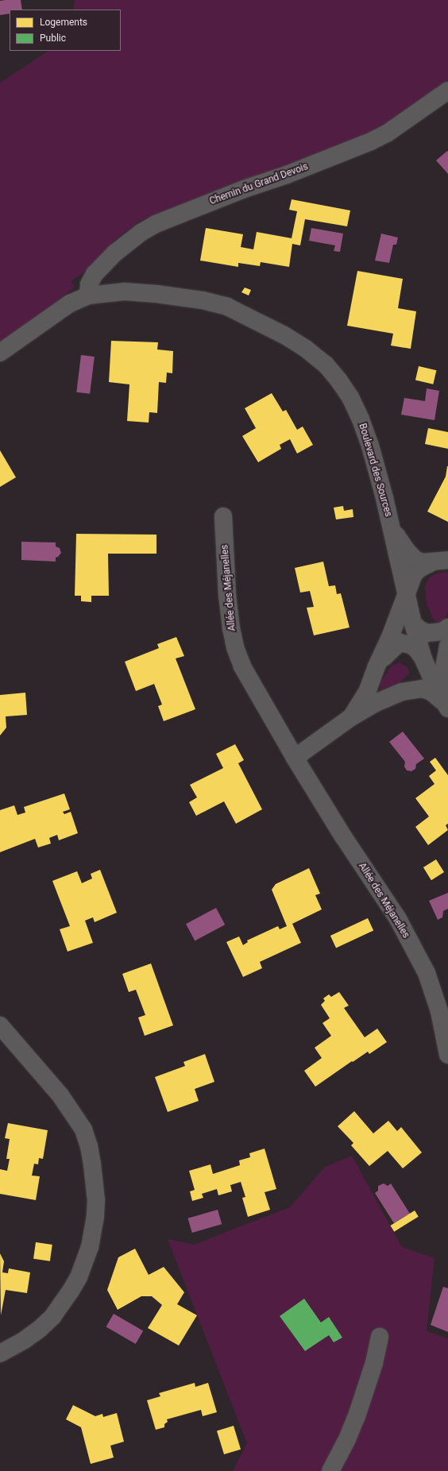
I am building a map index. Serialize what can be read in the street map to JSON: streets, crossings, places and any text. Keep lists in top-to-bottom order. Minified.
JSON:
{"streets":{"street":["Chemin du Grand Devois","Boulevard des Sources","Allée des Méjanelles"]},"crossings":[["Chemin du Grand Devois","Boulevard des Sources"]],"legend":["Logements","Public"]}
